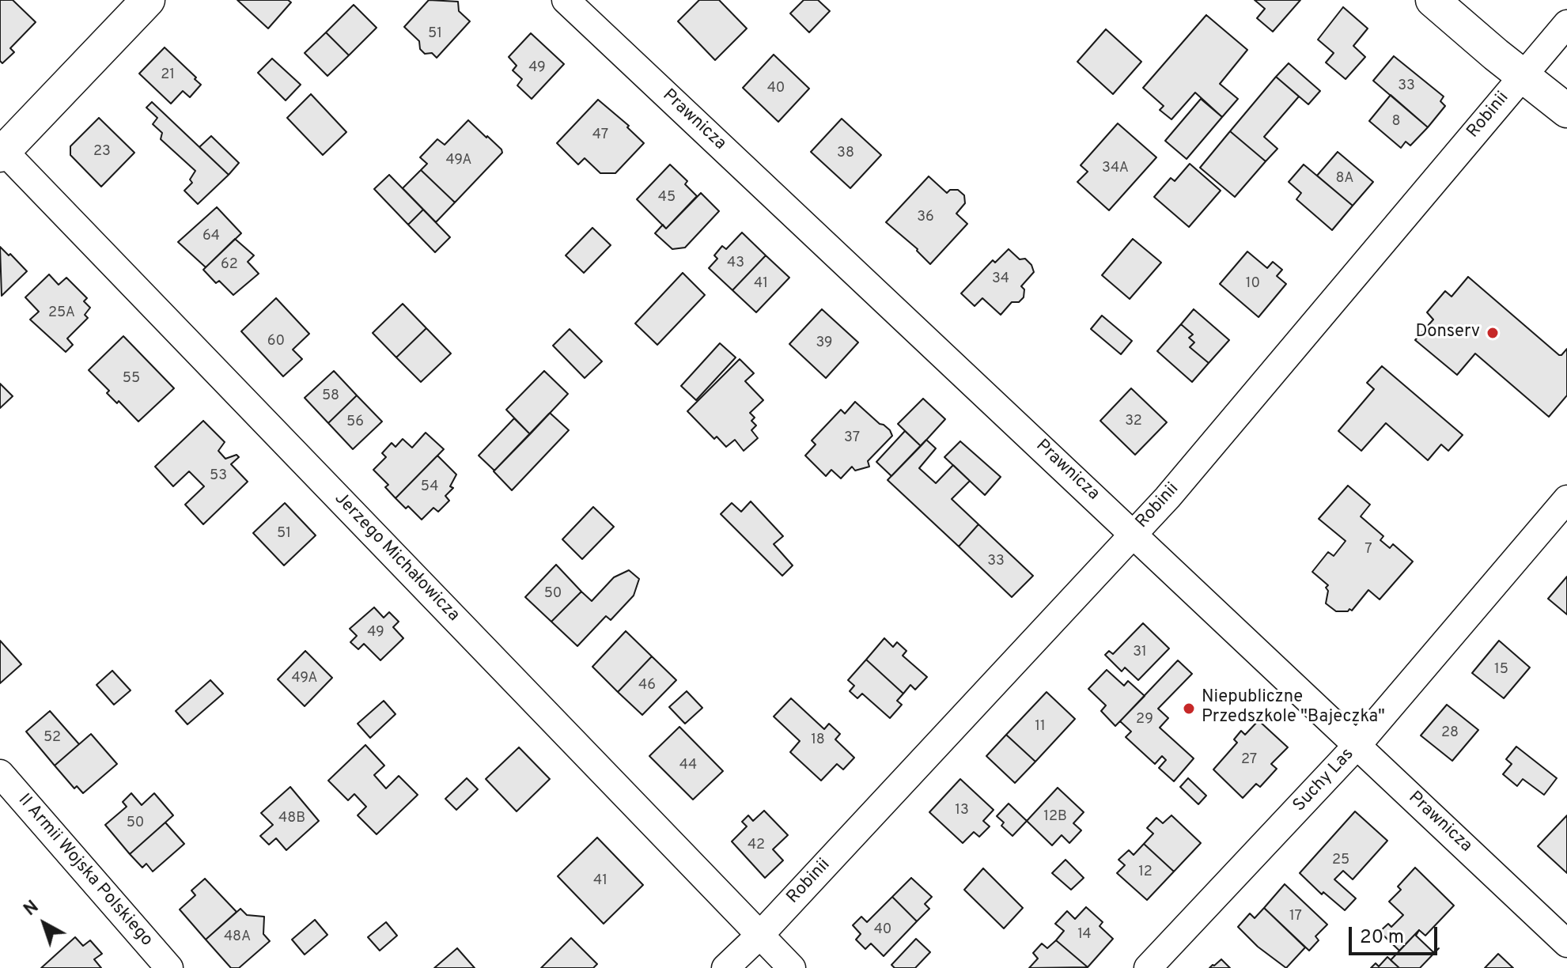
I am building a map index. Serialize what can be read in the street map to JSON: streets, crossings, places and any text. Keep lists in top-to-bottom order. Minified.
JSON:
{"streets":{"street":["Robinii","Prawnicza","Jerzego Michałowicza","Suchy Las","II Armii Wojska Polskiego"]},"crossings":[["Robinii","Prawnicza"],["Robinii","Jerzego Michałowicza"],["Prawnicza","Suchy Las"]],"places":["Donserv","Niepubliczne Przedszkole \"Bajeczka\""],"house_numbers":["51","49","21","33","40","8","47","23","38","49A","34A","8A","45","36","64","43","62","34","41","10","25A","60","39","55","58","32","56","37","53","54","51","7","33","50","49","31","15","49A","46","29","11","28","52","18","27","44","13","12B","48B","50","42","25","12","41","17","40","14","48A"],"scale_bar":"20 m","north":"top left"}
